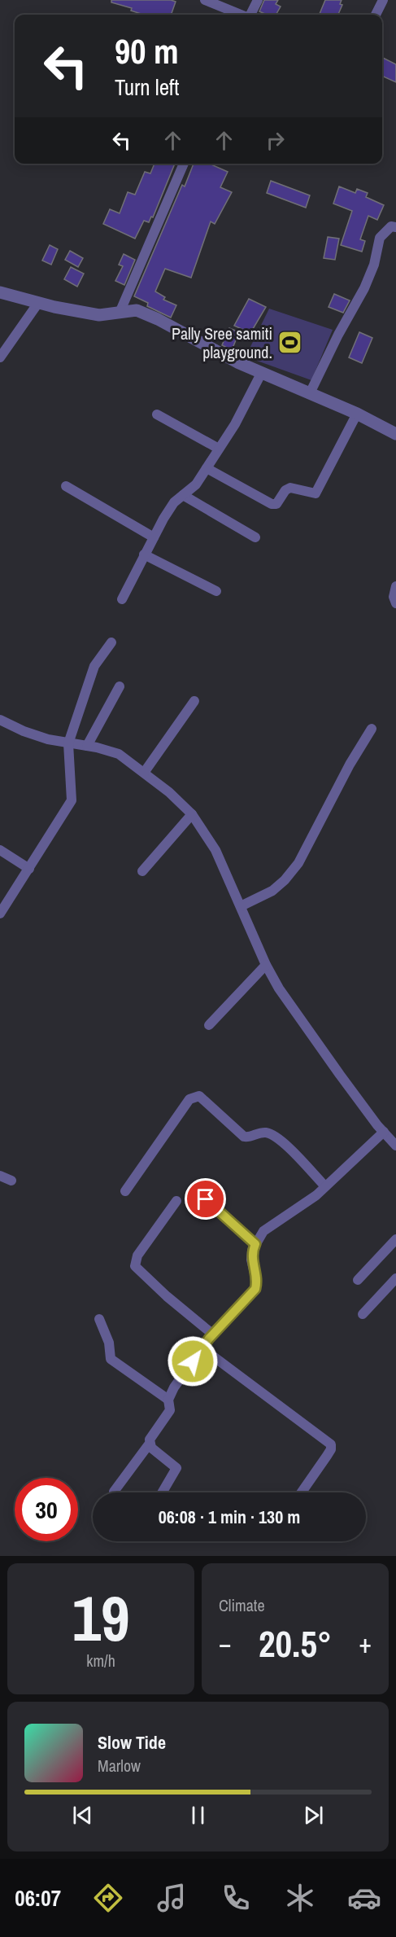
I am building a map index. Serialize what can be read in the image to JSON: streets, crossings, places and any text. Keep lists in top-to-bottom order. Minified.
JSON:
{"places":{"sports":["Pally Sree samiti playground."]},"page":{"turn":["90 m","Turn left"],"limit":"30","trip":"06:08 · 1 min · 130 m","tile":[["19","km/h"],"Climate"],"heat":["−","20.5°","+"],"song":["Slow Tide","Marlow"],"tabs":"06:07"}}
